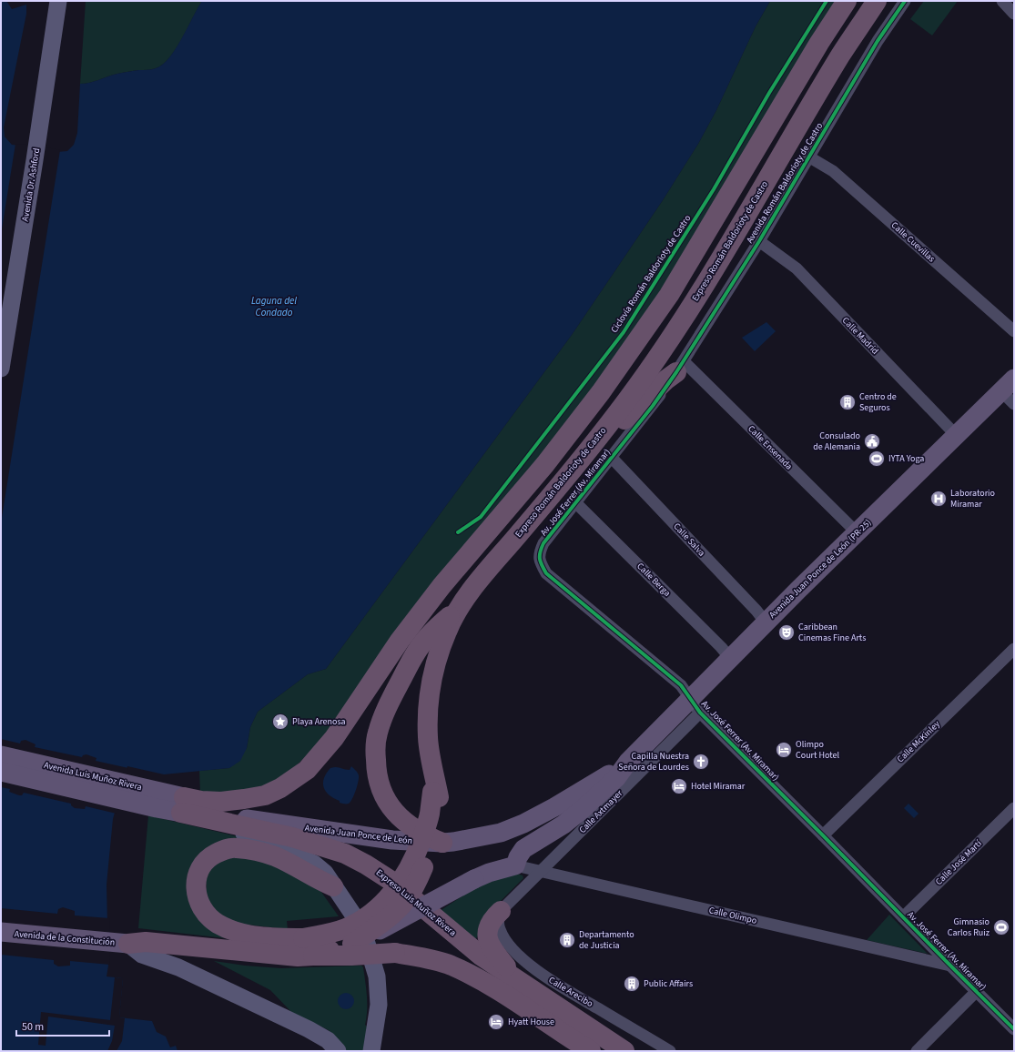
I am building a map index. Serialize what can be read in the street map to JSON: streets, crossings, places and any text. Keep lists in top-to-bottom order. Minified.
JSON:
{"streets":{"highway":["Expreso Román Baldorioty de Castro","Expreso Luis Muñoz Rivera"],"main road":["Avenida Dr. Ashford","Avenida Juan Ponce de León (PR-25)","Avenida Luis Muñoz Rivera","Avenida Juan Ponce de León","Avenida de la Constitución"],"street":["Avenida Román Baldorioty de Castro","Calle Cuevillas","Calle Madrid","Calle Ensenada","Av. José Ferrer (Av. Miramar)","Calle Salva","Calle Berga","Calle McKinley","Calle Axtmayer","Calle José Martí","Calle Olimpo","Calle Arecibo"],"cycle path":["Ciclovía Román Baldorioty de Castro"]},"crossings":[["Avenida Román Baldorioty de Castro","Calle Cuevillas"],["Avenida Román Baldorioty de Castro","Calle Madrid"],["Avenida Román Baldorioty de Castro","Calle Ensenada"],["Avenida Román Baldorioty de Castro","Av. José Ferrer (Av. Miramar)"],["Calle Madrid","Avenida Juan Ponce de León (PR-25)"],["Calle Ensenada","Av. José Ferrer (Av. Miramar)"],["Calle Ensenada","Avenida Juan Ponce de León (PR-25)"],["Av. José Ferrer (Av. Miramar)","Calle Salva"],["Av. José Ferrer (Av. Miramar)","Avenida Juan Ponce de León (PR-25)"],["Av. José Ferrer (Av. Miramar)","Calle Berga"],["Av. José Ferrer (Av. Miramar)","Calle McKinley"],["Av. José Ferrer (Av. Miramar)","Calle Axtmayer"],["Av. José Ferrer (Av. Miramar)","Calle José Martí"],["Av. José Ferrer (Av. Miramar)","Calle Olimpo"],["Calle Salva","Avenida Juan Ponce de León (PR-25)"],["Avenida Juan Ponce de León (PR-25)","Calle Berga"],["Avenida Juan Ponce de León (PR-25)","Calle Axtmayer"],["Avenida Juan Ponce de León (PR-25)","Avenida Juan Ponce de León"],["Avenida Luis Muñoz Rivera","Avenida Juan Ponce de León"],["Avenida Luis Muñoz Rivera","Expreso Luis Muñoz Rivera"],["Calle Axtmayer","Calle Olimpo"],["Calle Axtmayer","Calle Arecibo"],["Avenida Juan Ponce de León","Expreso Luis Muñoz Rivera"]],"water":["Laguna del Condado"],"places":{"building":["Centro de Seguros","Departamento de Justicia","Public Affairs"],"public building":["Consulado de Alemania"],"sports":["IYTA Yoga","Gimnasio Carlos Ruiz"],"hospital":["Laboratorio Miramar"],"theatre":["Caribbean Cinemas Fine Arts"],"place":["Playa Arenosa"],"hotel":["Olimpo Court Hotel","Hotel Miramar","Hyatt House"],"church":["Capilla Nuestra Señora de Lourdes"]},"scale_bar":"50 m"}
